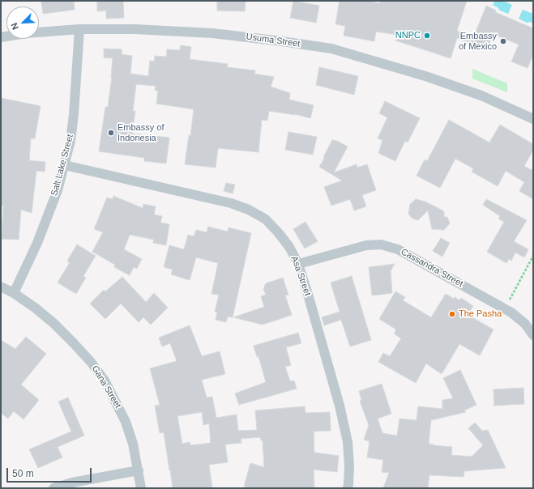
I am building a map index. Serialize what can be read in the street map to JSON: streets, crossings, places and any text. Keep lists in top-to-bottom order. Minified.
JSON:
{"streets":{"street":["Usuma Street","Salt Lake Street","Cassandra Street","Asa Street","Gana Street"]},"crossings":[["Usuma Street","Salt Lake Street"],["Salt Lake Street","Asa Street"],["Salt Lake Street","Gana Street"],["Cassandra Street","Asa Street"]],"places":["NNPC","Embassy of Mexico","Embassy of Indonesia","The Pasha"],"scale_bar":"50 m","north":"bottom left"}
